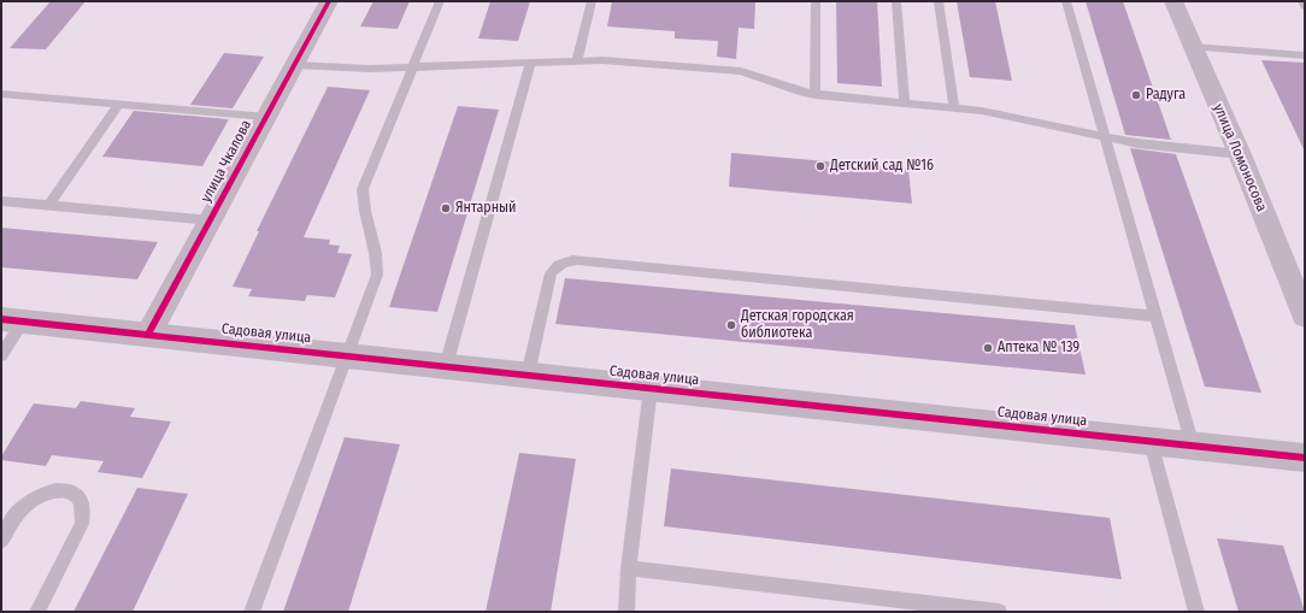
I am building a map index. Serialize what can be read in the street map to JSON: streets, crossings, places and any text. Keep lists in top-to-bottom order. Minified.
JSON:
{"streets":{"street":["улица Ломоносова","улица Чкалова","Садовая улица"]},"crossings":[["улица Чкалова","Садовая улица"]],"places":["Радуга","Детский сад №16","Янтарный","Детская городская библиотека","Аптека № 139"]}
